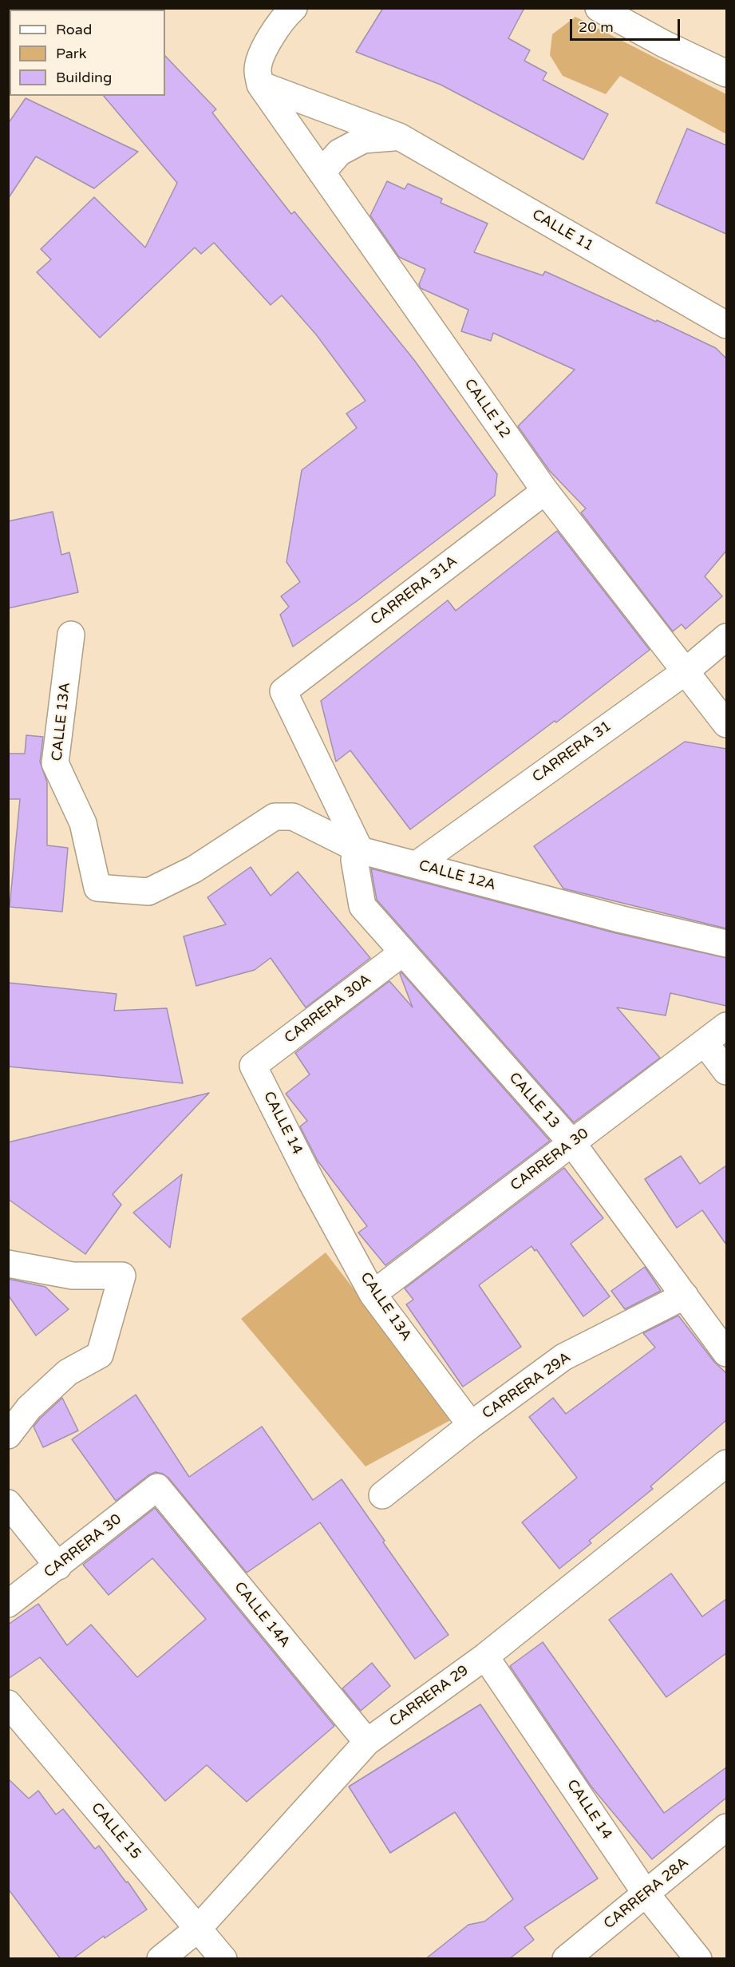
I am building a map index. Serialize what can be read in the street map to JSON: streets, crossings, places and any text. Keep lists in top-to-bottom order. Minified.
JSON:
{"streets":{"street":["CALLE 11","CALLE 12","CARRERA 31A","CALLE 13A","CARRERA 31","CALLE 12A","CARRERA 30A","CALLE 13","CALLE 14","CARRERA 30","CARRERA 29A","CALLE 14A","CARRERA 29","CALLE 15","CARRERA 28A"]},"crossings":[["CALLE 11","CALLE 12"],["CALLE 12","CARRERA 31A"],["CALLE 12","CARRERA 31"],["CARRERA 31A","CALLE 13A"],["CARRERA 31A","CALLE 12A"],["CARRERA 31A","CALLE 13"],["CALLE 13A","CALLE 12A"],["CALLE 13A","CALLE 13"],["CALLE 13A","CALLE 14"],["CALLE 13A","CARRERA 30"],["CALLE 13A","CARRERA 29A"],["CARRERA 31","CALLE 12A"],["CALLE 12A","CALLE 13"],["CARRERA 30A","CALLE 13"],["CARRERA 30A","CALLE 14"],["CALLE 13","CARRERA 30"],["CALLE 13","CARRERA 29A"],["CALLE 14","CARRERA 29"],["CALLE 14","CARRERA 28A"],["CARRERA 30","CALLE 14A"],["CALLE 14A","CARRERA 29"],["CARRERA 29","CALLE 15"]],"legend":["Road","Park","Building"],"scale_bar":"20 m"}
